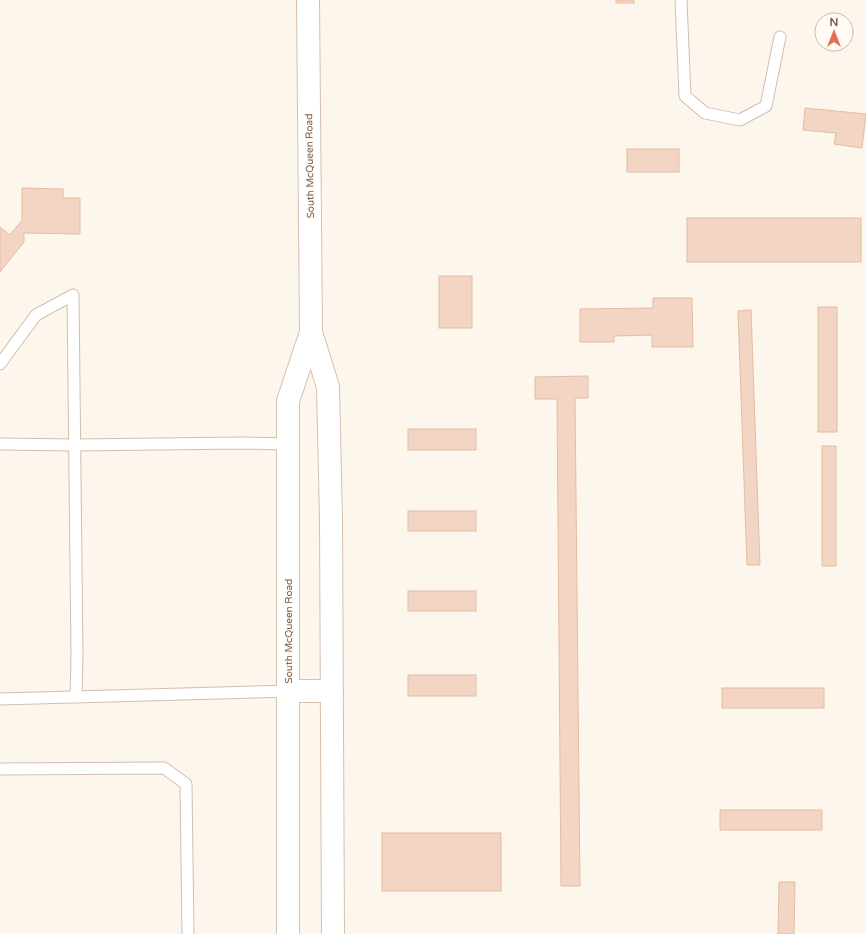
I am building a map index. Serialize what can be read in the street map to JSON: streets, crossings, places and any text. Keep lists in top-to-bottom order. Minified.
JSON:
{"streets":{"main road":["South McQueen Road"]},"north":"top"}
